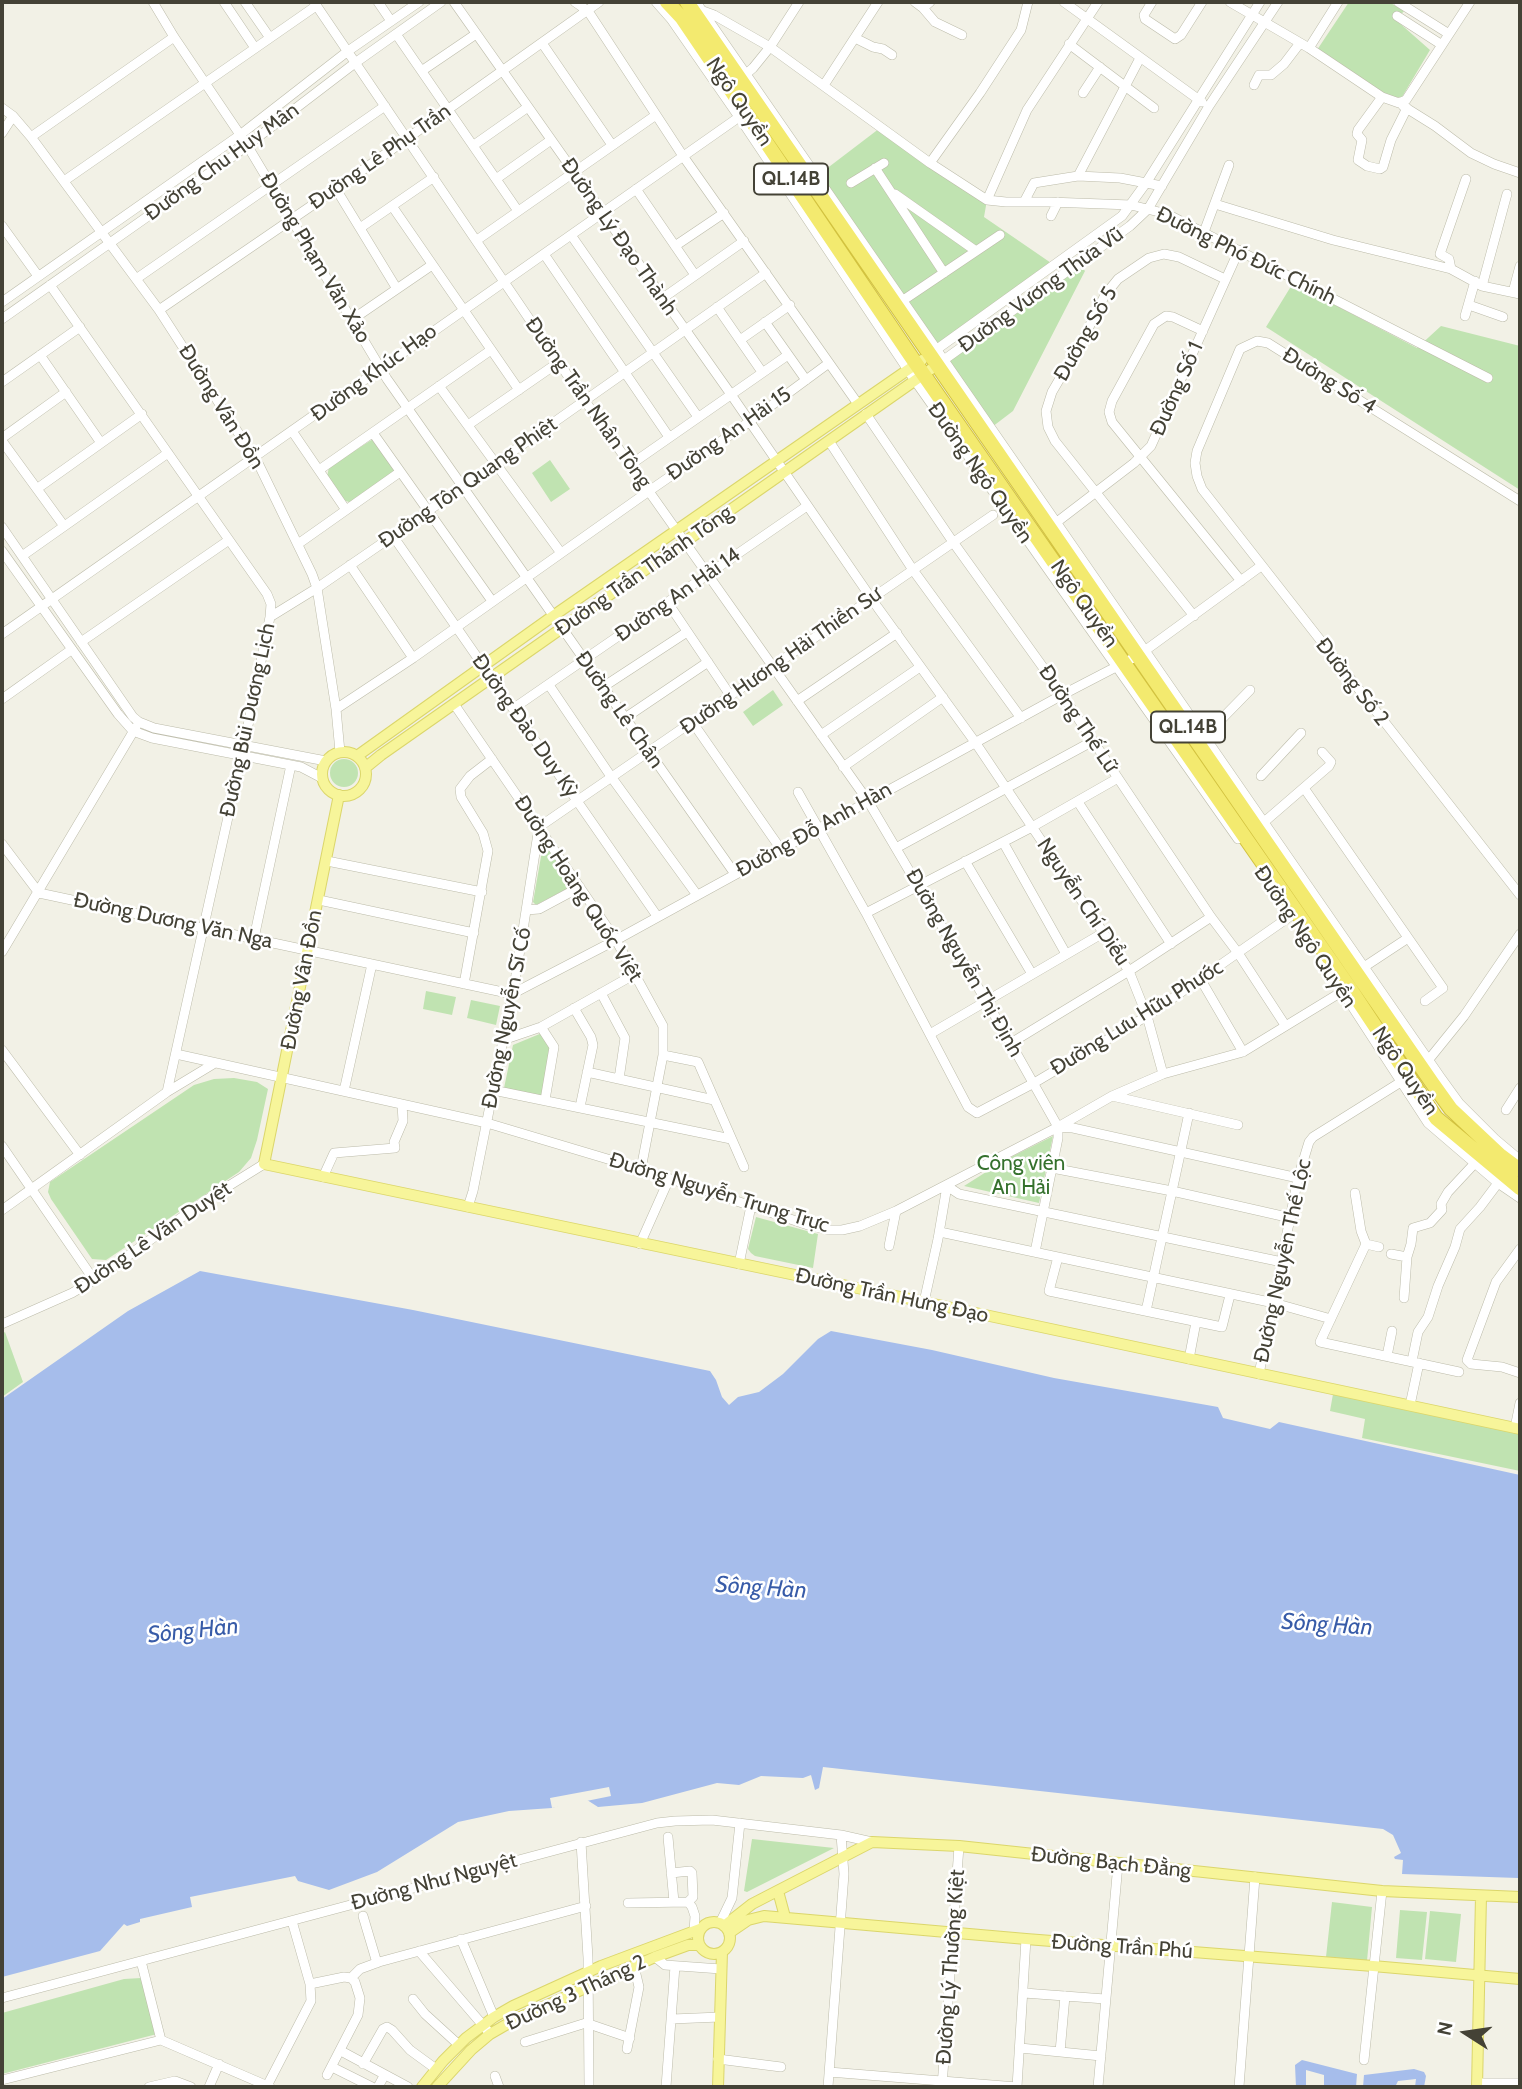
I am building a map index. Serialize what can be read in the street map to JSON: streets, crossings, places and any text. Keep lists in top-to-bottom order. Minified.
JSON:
{"streets":{"highway":["Ngô Quyền","QL.14B"],"main road":["Đường Vân Đồn","Đường Trần Thánh Tông","Đường Trần Hưng Đạo","Đường Bạch Đằng","Đường Trần Phú","Đường 3 Tháng 2"],"street":["Đường Lê Phụ Trần","Đường Chu Huy Mân","Đường Lý Đạo Thành","Đường Phó Đức Chính","Đường Phạm Văn Xảo","Đường Vương Thừa Vũ","Đường Số 5","Đường Khúc Hạo","Đường Số 4","Đường Số 1","Đường Trần Nhân Tông","Đường An Hải 15","Đường Ngô Quyền","Đường Tôn Quang Phiệt","Đường An Hải 14","Đường Hương Hải Thiền Sư","Đường Số 2","Đường Lê Chân","Đường Thế Lữ","Đường Bùi Dương Lịch","Đường Đào Duy Kỳ","Đường Đỗ Anh Hàn","Đường Hoàng Quốc Việt","Nguyễn Chí Diểu","Đường Dương Văn Nga","Đường Nguyễn Thị Định","Đường Nguyễn Sĩ Cố","Đường Lưu Hữu Phước","Đường Nguyễn Trung Trực","Đường Lê Văn Duyệt","Đường Nguyễn Thế Lộc","Đường Như Nguyệt","Đường Lý Thường Kiệt"]},"crossings":[["Ngô Quyền","Đường Phó Đức Chính"],["Ngô Quyền","Đường Vương Thừa Vũ"],["Ngô Quyền","Đường Khúc Hạo"],["Ngô Quyền","Đường Số 1"],["Ngô Quyền","Đường Ngô Quyền"],["Ngô Quyền","Đường Trần Thánh Tông"],["Ngô Quyền","Đường Đỗ Anh Hàn"],["Ngô Quyền","Đường Nguyễn Thế Lộc"],["Đường Lê Phụ Trần","Đường Lý Đạo Thành"],["Đường Lê Phụ Trần","Đường Phạm Văn Xảo"],["Đường Lê Phụ Trần","Đường Trần Nhân Tông"],["Đường Lê Phụ Trần","Đường Vân Đồn"],["Đường Chu Huy Mân","Đường Phạm Văn Xảo"],["Đường Chu Huy Mân","Đường Trần Nhân Tông"],["Đường Chu Huy Mân","Đường Vân Đồn"],["Đường Chu Huy Mân","Đường Bùi Dương Lịch"],["Đường Lý Đạo Thành","Đường Khúc Hạo"],["Đường Lý Đạo Thành","Đường An Hải 15"],["Đường Lý Đạo Thành","Đường Tôn Quang Phiệt"],["Đường Lý Đạo Thành","Đường Trần Thánh Tông"],["Đường Lý Đạo Thành","Đường An Hải 14"],["Đường Lý Đạo Thành","Đường Hương Hải Thiền Sư"],["Đường Lý Đạo Thành","Nguyễn Chí Diểu"],["Đường Phó Đức Chính","Đường Vương Thừa Vũ"],["Đường Phó Đức Chính","Đường Số 1"],["Đường Phạm Văn Xảo","Đường Khúc Hạo"],["Đường Phạm Văn Xảo","Đường Lê Chân"],["Đường Số 5","Đường Số 1"],["Đường Khúc Hạo","Đường Trần Nhân Tông"],["Đường Khúc Hạo","Đường Vân Đồn"],["Đường Khúc Hạo","Đường Bùi Dương Lịch"],["Đường Số 4","Đường Số 2"],["Đường Trần Nhân Tông","Đường An Hải 15"],["Đường Trần Nhân Tông","Đường Tôn Quang Phiệt"],["Đường Trần Nhân Tông","Đường Trần Thánh Tông"],["Đường Trần Nhân Tông","Đường An Hải 14"],["Đường Trần Nhân Tông","Đường Hương Hải Thiền Sư"],["Đường Trần Nhân Tông","Đường Đỗ Anh Hàn"],["Đường Trần Nhân Tông","Đường Nguyễn Thị Định"],["Đường Vân Đồn","Đường An Hải 15"],["Đường Vân Đồn","Đường Tôn Quang Phiệt"],["Đường Vân Đồn","Đường Trần Thánh Tông"],["Đường Vân Đồn","Đường Dương Văn Nga"],["Đường Vân Đồn","Đường Nguyễn Trung Trực"],["Đường Vân Đồn","Đường Lê Văn Duyệt"],["Đường Vân Đồn","Đường Trần Hưng Đạo"],["Đường An Hải 15","Đường Lê Chân"],["Đường An Hải 15","Đường Đào Duy Kỳ"],["Đường Ngô Quyền","Đường Đỗ Anh Hàn"],["Đường Ngô Quyền","Đường Lưu Hữu Phước"],["Đường Ngô Quyền","Đường Nguyễn Trung Trực"],["Đường Ngô Quyền","Đường Nguyễn Thế Lộc"],["Đường Tôn Quang Phiệt","Đường Lê Chân"],["Đường Tôn Quang Phiệt","Đường Bùi Dương Lịch"],["Đường Tôn Quang Phiệt","Đường Đào Duy Kỳ"],["Đường Trần Thánh Tông","Đường Lê Chân"],["Đường Trần Thánh Tông","Đường Thế Lữ"],["Đường Trần Thánh Tông","Đường Đào Duy Kỳ"],["Đường Trần Thánh Tông","Đường Hoàng Quốc Việt"],["Đường An Hải 14","Đường Lê Chân"],["Đường An Hải 14","Đường Đào Duy Kỳ"],["Đường Hương Hải Thiền Sư","Đường Lê Chân"],["Đường Hương Hải Thiền Sư","Đường Thế Lữ"],["Đường Hương Hải Thiền Sư","Đường Đào Duy Kỳ"],["Đường Hương Hải Thiền Sư","Đường Hoàng Quốc Việt"],["Đường Hương Hải Thiền Sư","Nguyễn Chí Diểu"],["Đường Hương Hải Thiền Sư","Đường Nguyễn Sĩ Cố"],["Đường Số 2","Đường Đỗ Anh Hàn"],["Đường Lê Chân","Đường Đỗ Anh Hàn"],["Đường Thế Lữ","Đường Đỗ Anh Hàn"],["Đường Thế Lữ","Đường Lưu Hữu Phước"],["Đường Thế Lữ","Đường Nguyễn Trung Trực"],["Đường Bùi Dương Lịch","Đường Dương Văn Nga"],["Đường Bùi Dương Lịch","Đường Nguyễn Trung Trực"],["Đường Đào Duy Kỳ","Đường Đỗ Anh Hàn"],["Đường Đỗ Anh Hàn","Đường Hoàng Quốc Việt"],["Đường Đỗ Anh Hàn","Nguyễn Chí Diểu"],["Đường Đỗ Anh Hàn","Đường Dương Văn Nga"],["Đường Đỗ Anh Hàn","Đường Nguyễn Thị Định"],["Đường Đỗ Anh Hàn","Đường Nguyễn Sĩ Cố"],["Đường Hoàng Quốc Việt","Đường Nguyễn Sĩ Cố"],["Đường Hoàng Quốc Việt","Đường Nguyễn Trung Trực"],["Nguyễn Chí Diểu","Đường Lưu Hữu Phước"],["Nguyễn Chí Diểu","Đường Nguyễn Trung Trực"],["Đường Dương Văn Nga","Đường Nguyễn Sĩ Cố"],["Đường Nguyễn Thị Định","Đường Lưu Hữu Phước"],["Đường Nguyễn Thị Định","Đường Nguyễn Trung Trực"],["Đường Nguyễn Sĩ Cố","Đường Nguyễn Trung Trực"],["Đường Nguyễn Sĩ Cố","Đường Trần Hưng Đạo"],["Đường Lê Văn Duyệt","Đường Trần Hưng Đạo"],["Đường Nguyễn Thế Lộc","Đường Trần Hưng Đạo"],["Đường Bạch Đằng","Đường Như Nguyệt"],["Đường Bạch Đằng","Đường Lý Thường Kiệt"],["Đường Trần Phú","Đường Lý Thường Kiệt"],["Đường Trần Phú","Đường 3 Tháng 2"]],"water":["Sông Hàn"],"parks":["Công viên An Hải"],"north":"left"}
